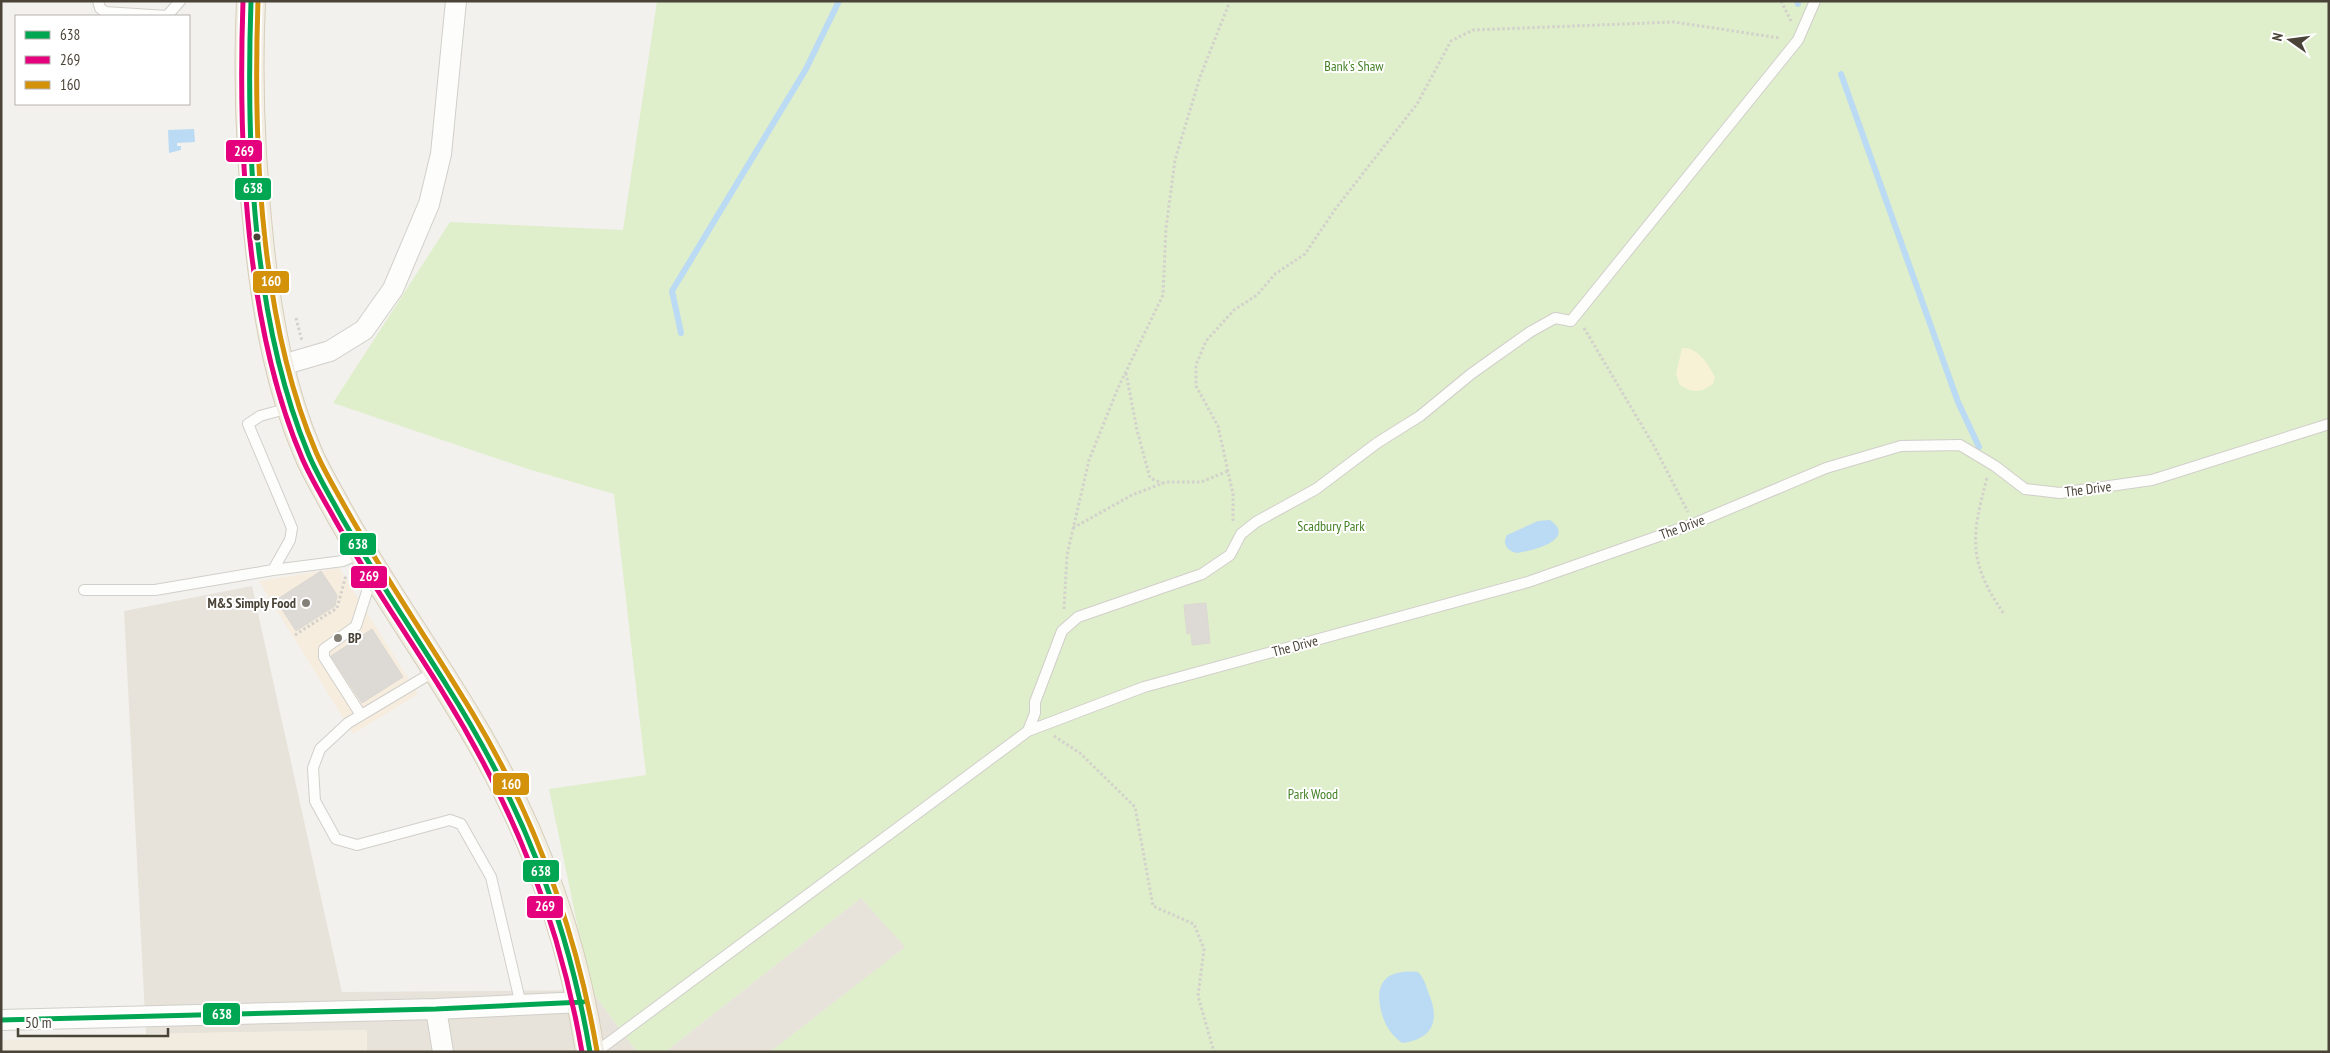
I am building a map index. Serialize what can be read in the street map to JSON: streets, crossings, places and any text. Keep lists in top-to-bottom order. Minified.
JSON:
{"streets":{"lane":["The Drive"]},"parks":["Bank's Shaw","Scadbury Park","Park Wood"],"places":["M&S Simply Food","BP"],"lines":["transit line 638","transit line 269","transit line 160"],"legend":["638","269","160"],"scale_bar":"50 m","north":"left"}
